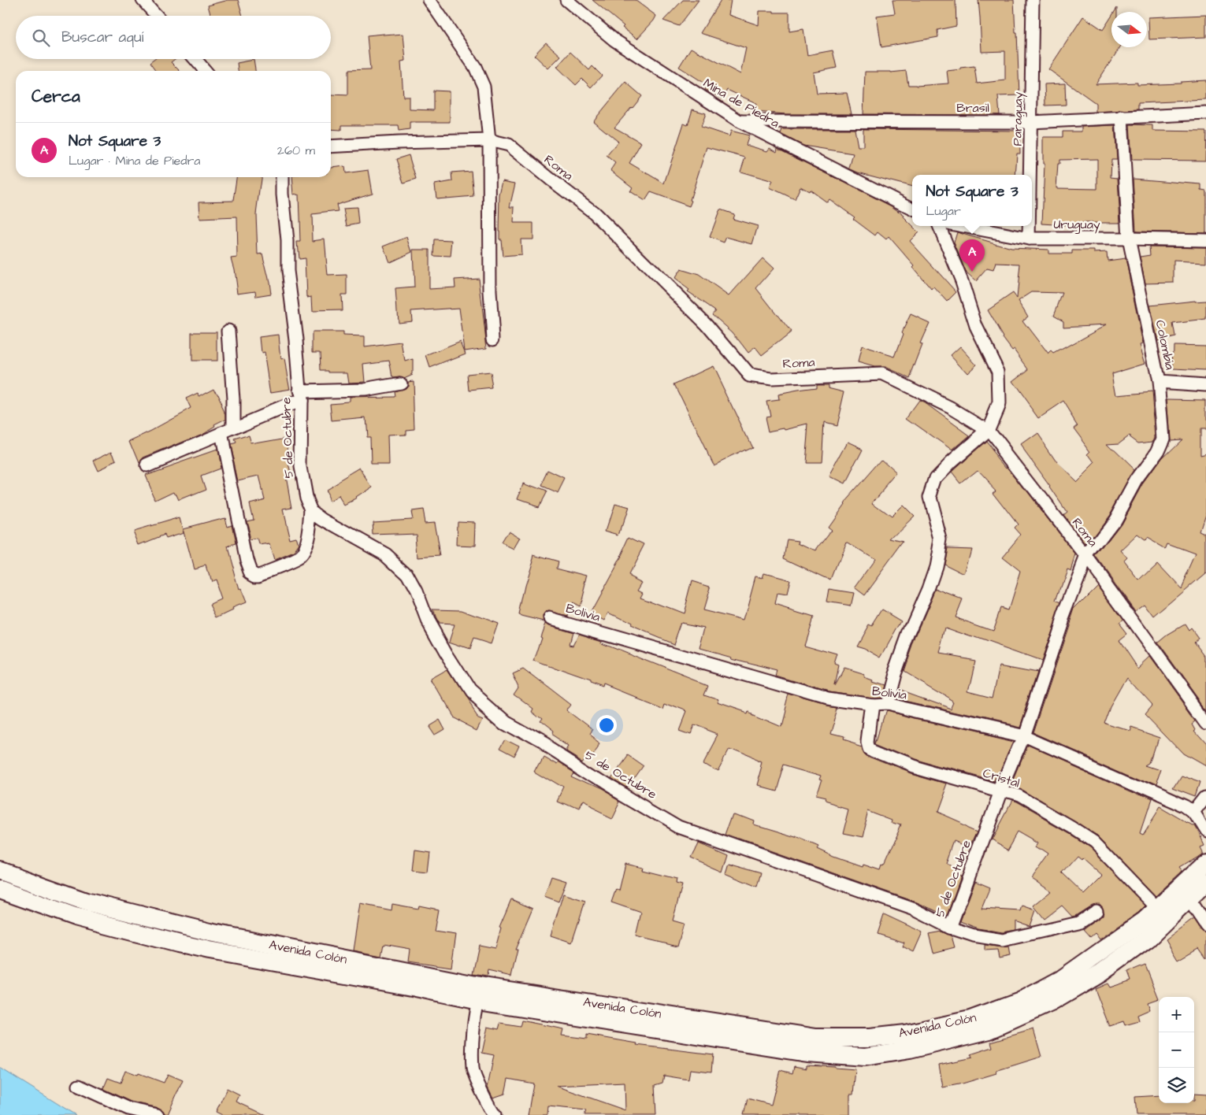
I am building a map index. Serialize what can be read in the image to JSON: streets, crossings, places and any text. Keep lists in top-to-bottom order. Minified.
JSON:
{"streets":{"main road":["Avenida Colón"],"street":["Mina de Piedra","Brasil","Paraguay","Roma","Uruguay","Colombia","5 de Octubre","Bolivia","Cristal"]},"crossings":[["Mina de Piedra","Brasil"],["Brasil","Paraguay"],["Brasil","Colombia"],["Paraguay","Uruguay"],["Roma","Colombia"],["Roma","5 de Octubre"],["Uruguay","Colombia"],["Colombia","5 de Octubre"],["5 de Octubre","Bolivia"],["5 de Octubre","Cristal"],["Bolivia","Cristal"],["Cristal","Avenida Colón"]],"north":"right","page":{"search":"Buscar aquí","heading":"Cerca","list":[{"mark":"A","name":"Not Square 3","note":"Lugar · Mina de Piedra","value":"260 m"}],"popup":["Not Square 3","Lugar"],"pins":"A","map_buttons":["+","−"]}}
